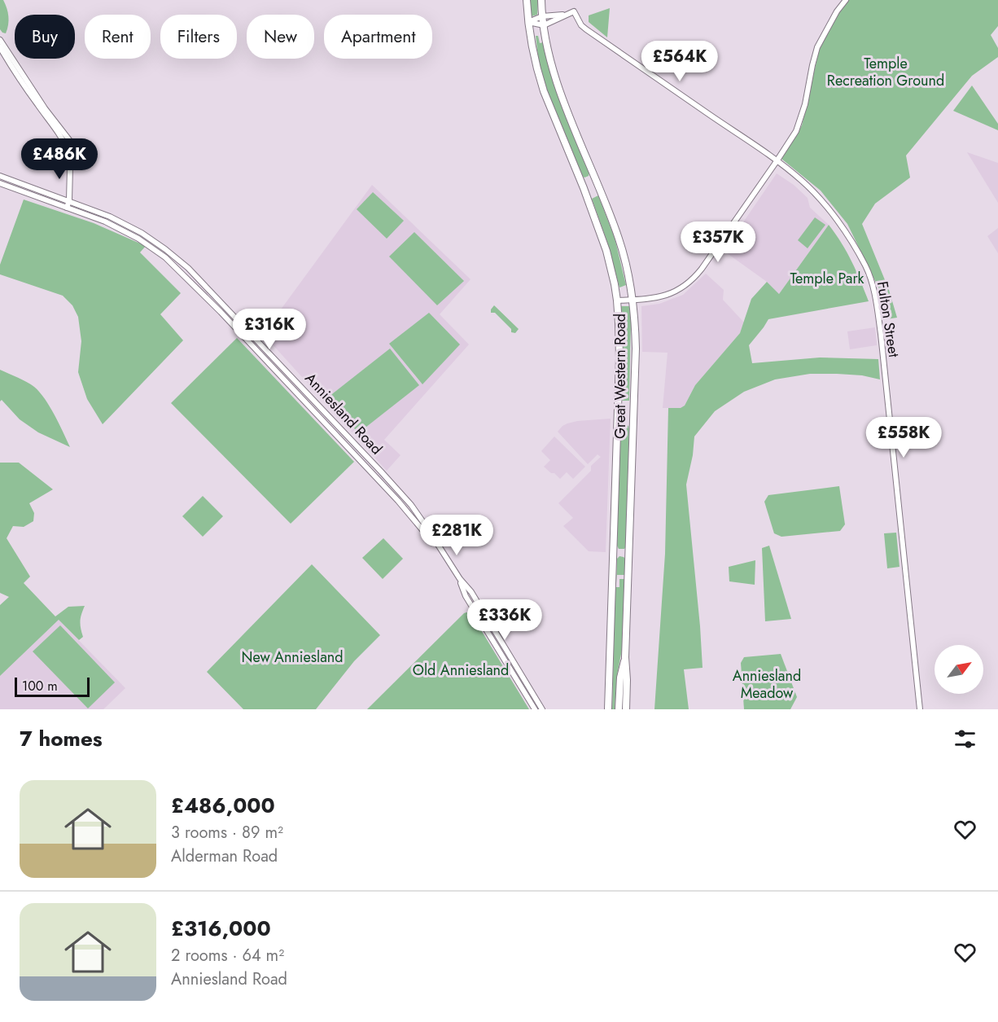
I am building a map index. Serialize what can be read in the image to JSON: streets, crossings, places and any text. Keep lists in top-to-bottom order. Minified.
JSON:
{"streets":{"main road":["Great Western Road"],"street":["Fulton Street","Anniesland Road"]},"parks":["Temple Recreation Ground","Temple Park","New Anniesland","Old Anniesland","Anniesland Meadow"],"scale_bar":"100 m","north":"top right","page":{"chip":["Buy","Rent","Filters","New","Apartment"],"price":["£564K","£486K","£357K","£316K","£558K","£281K","£336K"],"scale":"100 m","heading":"7 homes","list":[{"name":"£486,000","note":"3 rooms · 89 m² · Alderman Road"},{"name":"£316,000","note":"2 rooms · 64 m² · Anniesland Road"}]}}
